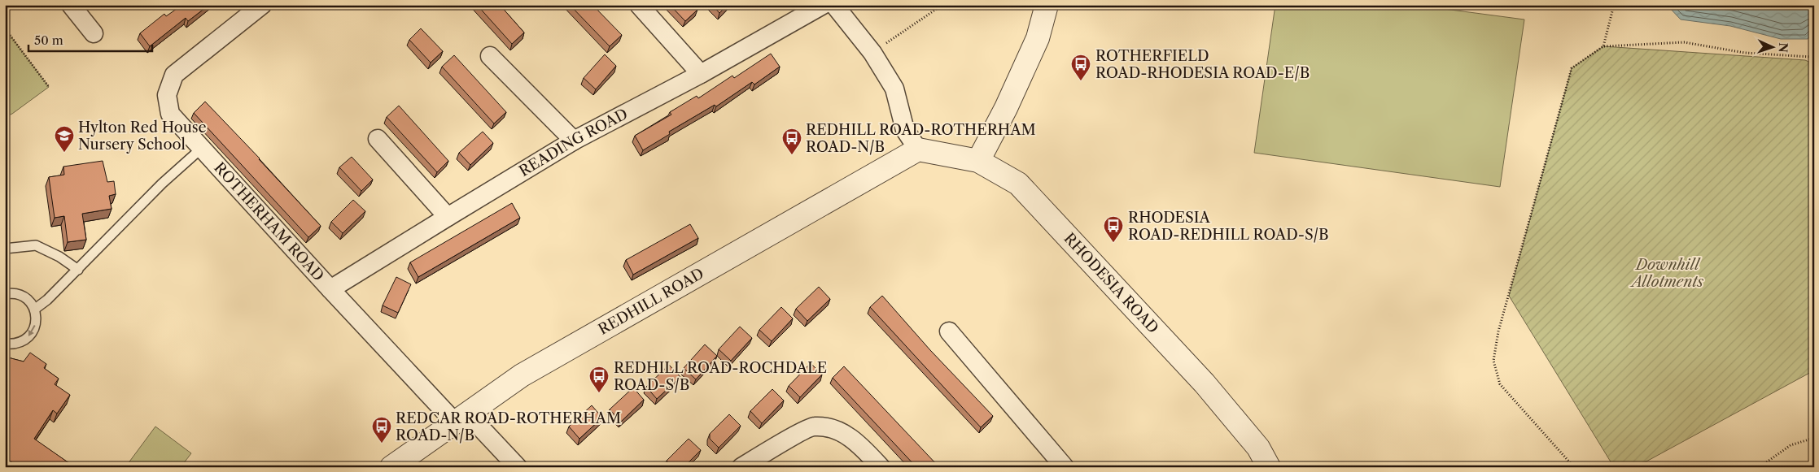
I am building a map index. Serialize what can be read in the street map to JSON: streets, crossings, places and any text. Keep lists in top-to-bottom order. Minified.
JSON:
{"streets":{"street":["READING ROAD","ROTHERHAM ROAD","RHODESIA ROAD","REDHILL ROAD"]},"crossings":[["READING ROAD","ROTHERHAM ROAD"],["ROTHERHAM ROAD","REDHILL ROAD"],["RHODESIA ROAD","REDHILL ROAD"]],"parks":["Downhill Allotments"],"places":{"bus stop":["ROTHERFIELD ROAD-RHODESIA ROAD-E/B","REDHILL ROAD-ROTHERHAM ROAD-N/B","RHODESIA ROAD-REDHILL ROAD-S/B","REDHILL ROAD-ROCHDALE ROAD-S/B","REDCAR ROAD-ROTHERHAM ROAD-N/B"],"school or university":["Hylton Red House Nursery School"]},"scale_bar":"50 m","north":"right"}
